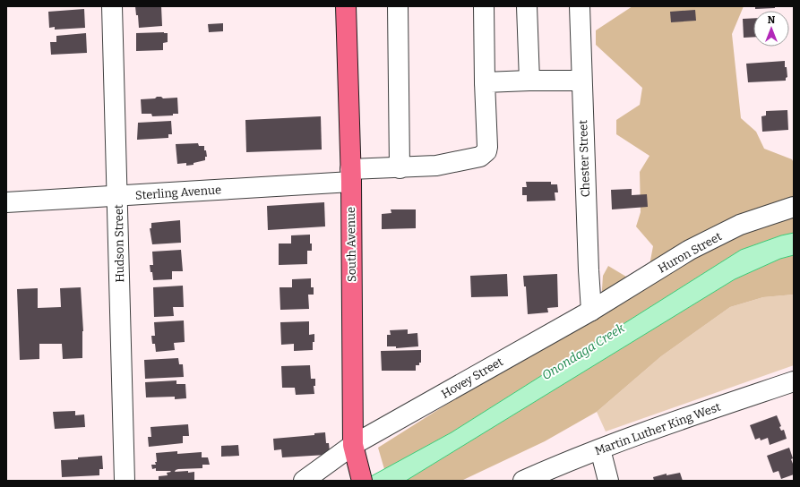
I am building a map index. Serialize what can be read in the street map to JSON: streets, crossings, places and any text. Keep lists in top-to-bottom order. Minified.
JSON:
{"streets":{"main road":["South Avenue"],"street":["Chester Street","Sterling Avenue","Hudson Street","Huron Street","Hovey Street","Martin Luther King West"]},"crossings":[["Chester Street","Huron Street"],["Chester Street","Hovey Street"],["Sterling Avenue","Hudson Street"],["Sterling Avenue","South Avenue"],["South Avenue","Hovey Street"],["Huron Street","Hovey Street"]],"water":["Onondaga Creek"],"north":"top"}
